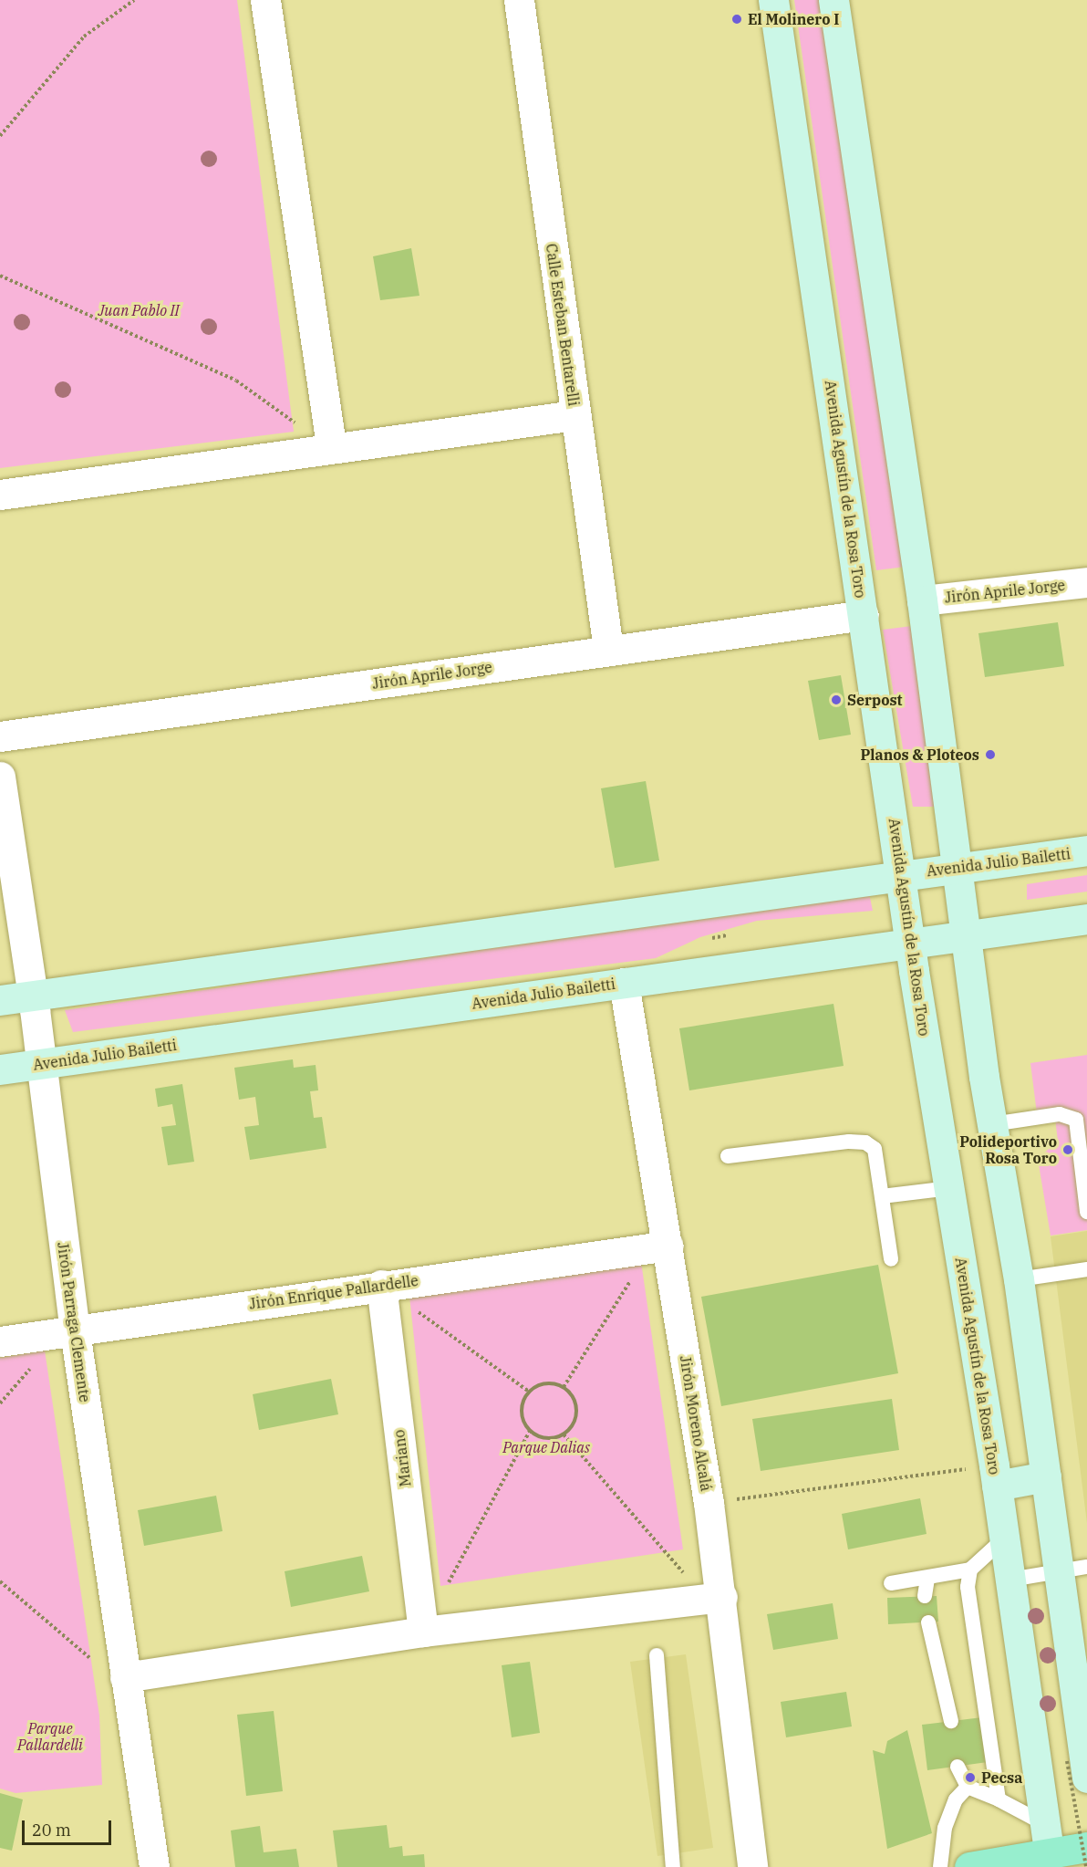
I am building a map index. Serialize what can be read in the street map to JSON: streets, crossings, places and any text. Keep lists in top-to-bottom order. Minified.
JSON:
{"streets":{"street":["Calle Esteban Bentarelli","Avenida Agustín de la Rosa Toro","Jirón Aprile Jorge","Avenida Julio Bailetti","Jirón Enrique Pallardelle","Jirón Parraga Clemente","Jirón Moreno Alcalá","Mariano"]},"crossings":[["Calle Esteban Bentarelli","Jirón Aprile Jorge"],["Avenida Agustín de la Rosa Toro","Jirón Aprile Jorge"],["Avenida Agustín de la Rosa Toro","Avenida Julio Bailetti"],["Avenida Julio Bailetti","Jirón Parraga Clemente"],["Avenida Julio Bailetti","Jirón Moreno Alcalá"],["Jirón Enrique Pallardelle","Jirón Parraga Clemente"],["Jirón Enrique Pallardelle","Jirón Moreno Alcalá"],["Jirón Enrique Pallardelle","Mariano"]],"parks":["Juan Pablo II","Parque Dalias","Parque Pallardelli"],"places":["El Molinero I","Serpost","Planos & Ploteos","Polideportivo Rosa Toro","Pecsa"],"scale_bar":"20 m"}
